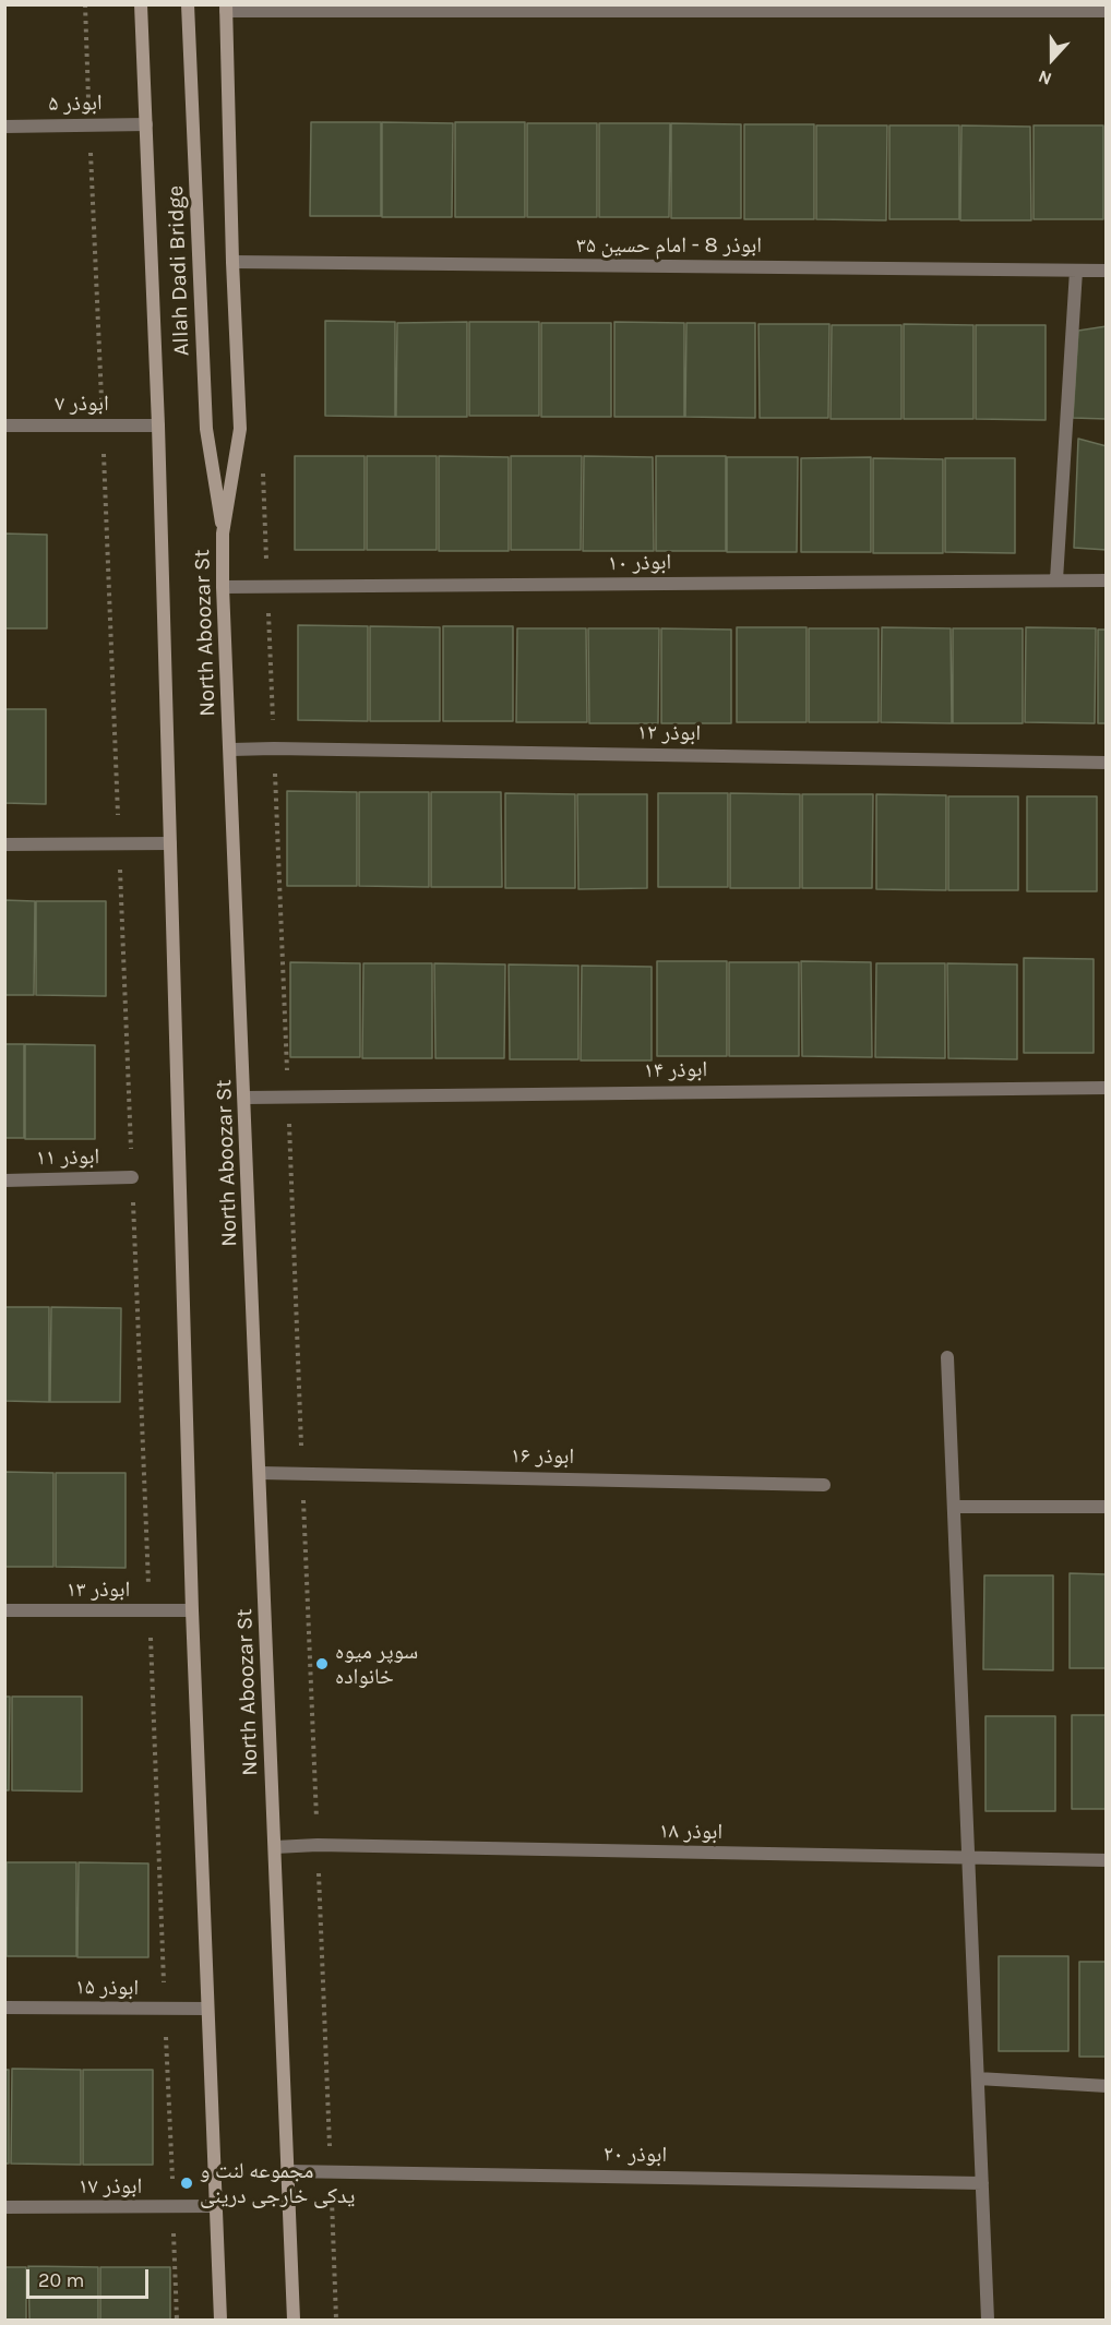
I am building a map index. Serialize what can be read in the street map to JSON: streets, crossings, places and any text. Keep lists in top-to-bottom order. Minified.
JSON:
{"streets":{"main road":["Allah Dadi Bridge","North Aboozar St"],"street":["ابوذر ۵","ابوذر 8 - امام حسین ۳۵","ابوذر ۷","ابوذر ۱۰","ابوذر ۱۲","ابوذر ۱۴","ابوذر ۱۱","ابوذر ۱۶","ابوذر ۱۳","ابوذر ۱۸","ابوذر ۱۵","ابوذر ۲۰","ابوذر ۱۷"]},"crossings":[["ابوذر ۵","North Aboozar St"],["ابوذر 8 - امام حسین ۳۵","North Aboozar St"],["Allah Dadi Bridge","North Aboozar St"],["ابوذر ۷","North Aboozar St"],["ابوذر ۱۰","North Aboozar St"],["North Aboozar St","ابوذر ۱۲"],["North Aboozar St","ابوذر ۱۴"],["North Aboozar St","ابوذر ۱۶"],["North Aboozar St","ابوذر ۱۳"],["North Aboozar St","ابوذر ۱۸"],["North Aboozar St","ابوذر ۱۵"],["North Aboozar St","ابوذر ۲۰"],["North Aboozar St","ابوذر ۱۷"]],"places":["سوپر میوه خانواده","مجموعه لنت و یدکی خارجی درینی"],"scale_bar":"20 m","north":"bottom"}
